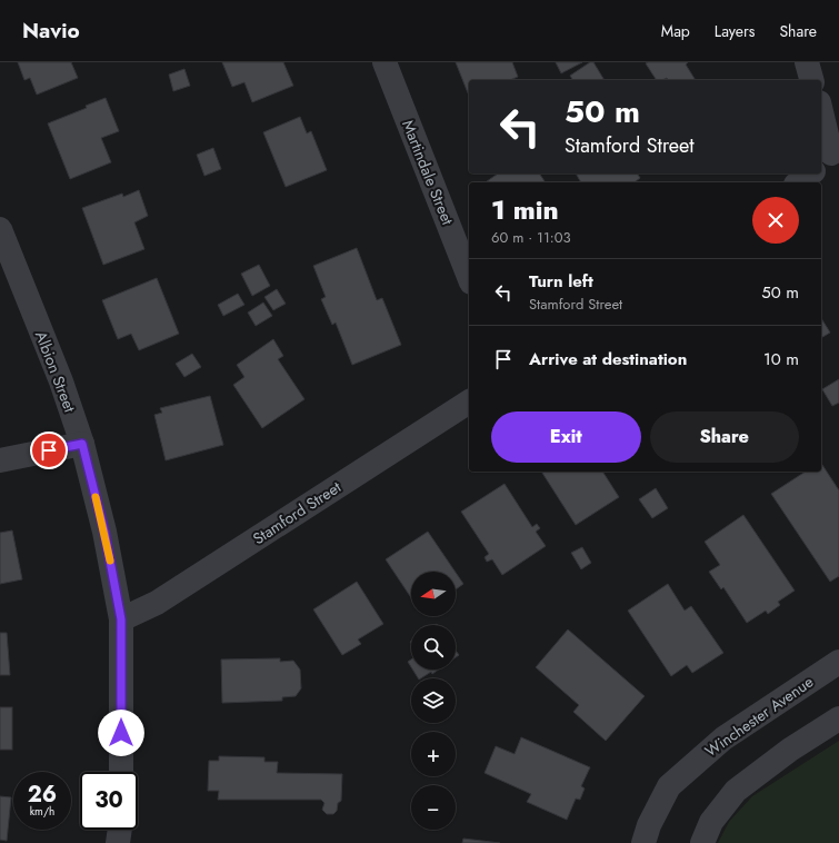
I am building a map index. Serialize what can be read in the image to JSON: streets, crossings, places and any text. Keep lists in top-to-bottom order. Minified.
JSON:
{"streets":{"street":["Martindale Street","Albion Street","Stamford Street","Winchester Avenue"]},"crossings":[["Albion Street","Stamford Street"]],"north":"left","page":{"header":"Navio","nav":["Map","Layers","Share"],"turn":["50 m","Stamford Street"],"heading":["1 min","60 m · 11:03"],"list":[{"name":"Turn left","note":"Stamford Street","value":"50 m"},{"name":"Arrive at destination","value":"10 m"}],"buttons":["Exit","Share"],"map_buttons":["+","−"],"speed":"26 km/h","limit":"30"}}
